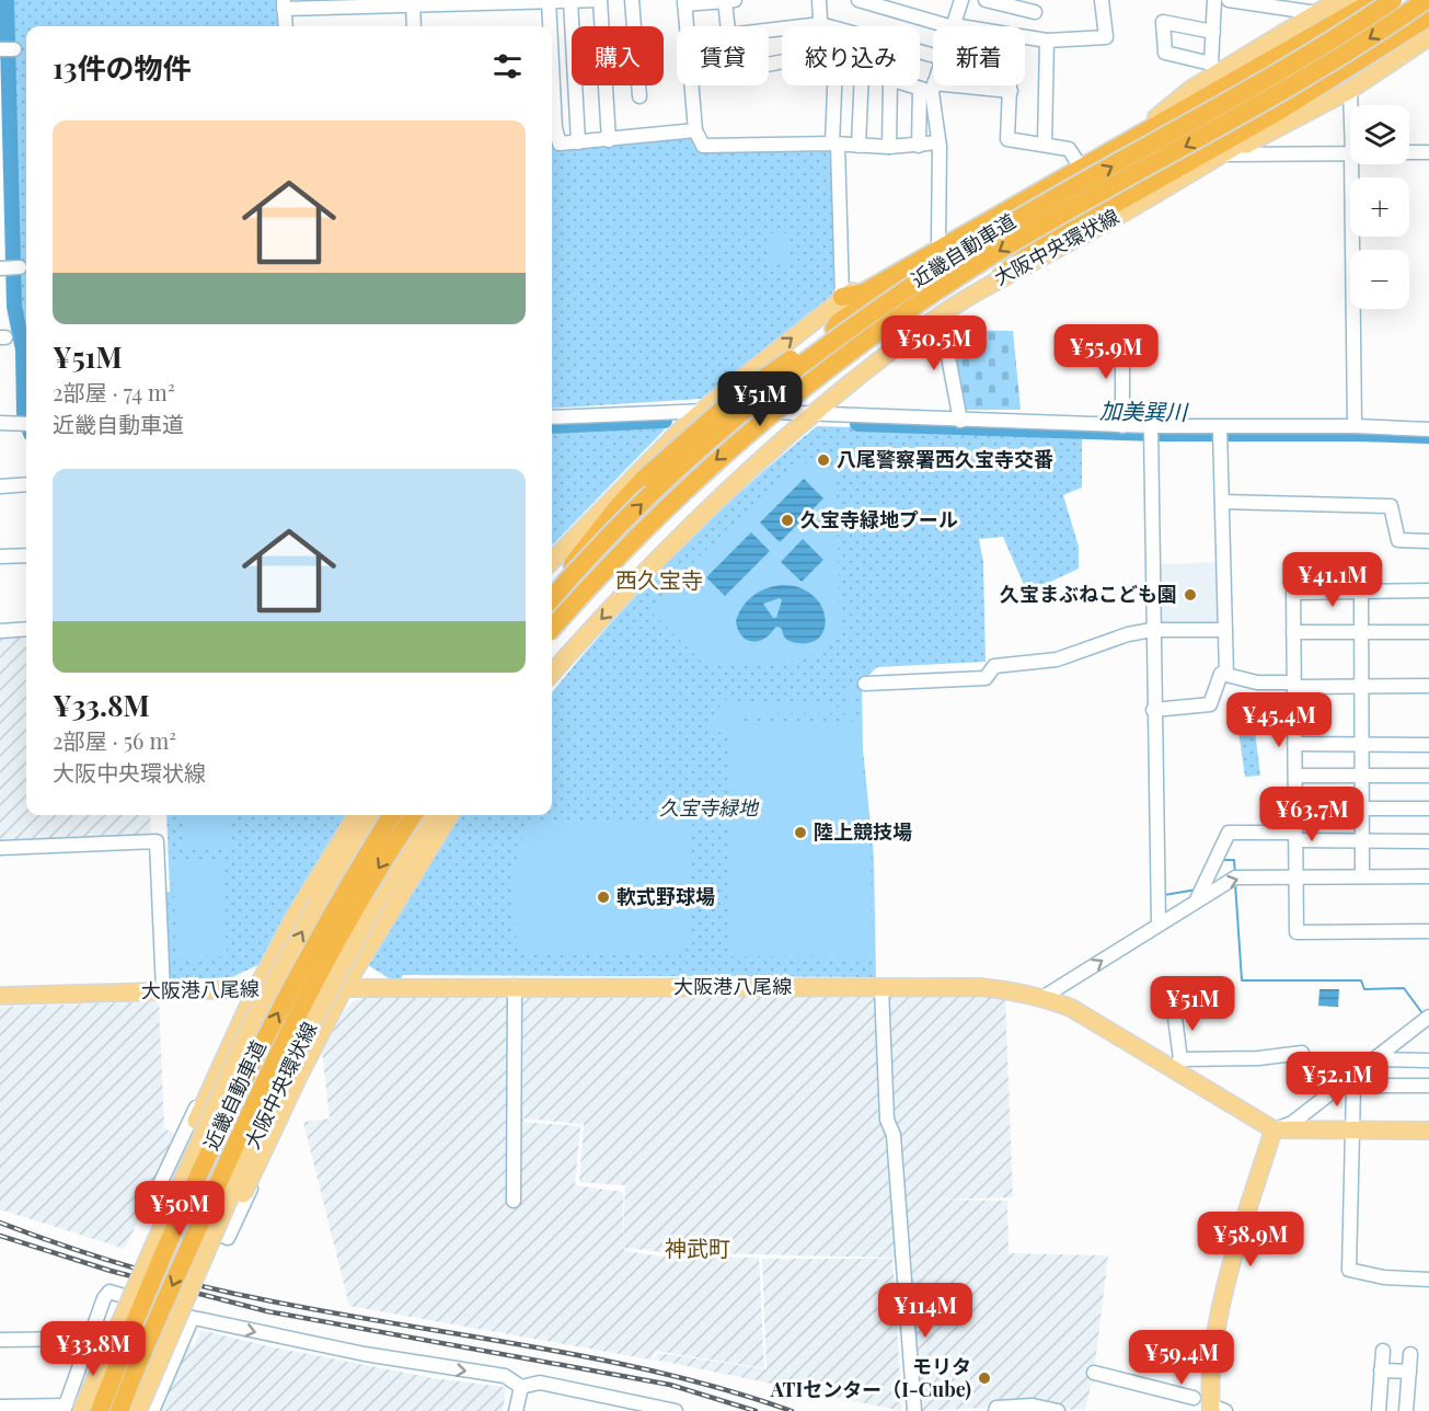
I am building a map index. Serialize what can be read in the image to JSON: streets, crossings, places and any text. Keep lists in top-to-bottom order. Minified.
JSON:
{"streets":{"highway":["近畿自動車道"],"main road":["大阪中央環状線","大阪港八尾線"]},"districts":["西久宝寺","神武町"],"water":["加美巽川"],"parks":["久宝寺緑地"],"places":["八尾警察署西久宝寺交番","久宝寺緑地プール","久宝まぶねこども園","陸上競技場","軟式野球場","モリタ ATIセンター（I-Cube)"],"page":{"chip":["購入","賃貸","絞り込み","新着"],"heading":"13件の物件","map_buttons":["+","−"],"list":[{"name":"¥51M","note":"2部屋 · 74 m² · 近畿自動車道"},{"name":"¥33.8M","note":"2部屋 · 56 m² · 大阪中央環状線"}],"price":["¥50.5M","¥55.9M","¥51M","¥41.1M","¥45.4M","¥63.7M","¥51M","¥52.1M","¥50M","¥58.9M","¥114M","¥33.8M","¥59.4M"]}}
